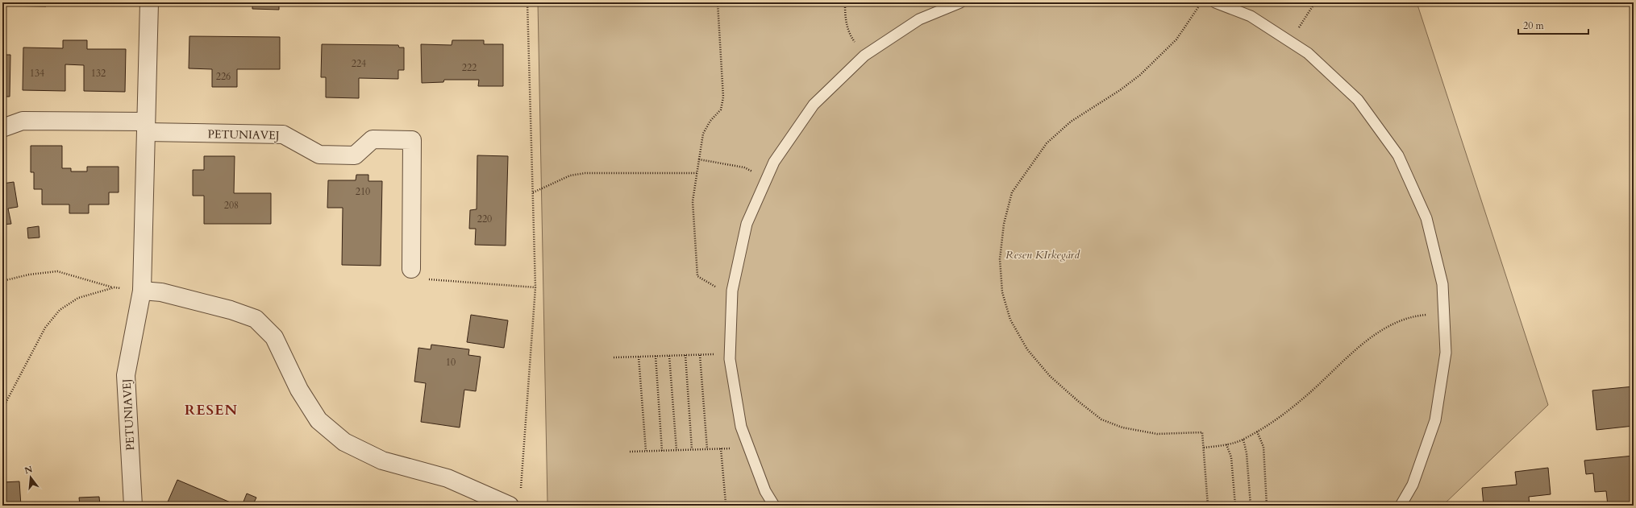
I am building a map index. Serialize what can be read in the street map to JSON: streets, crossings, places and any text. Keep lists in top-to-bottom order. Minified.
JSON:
{"streets":{"street":["PETUNIAVEJ"]},"districts":["RESEN"],"parks":["Resen KIrkegård"],"house_numbers":["224","222","134","132","226","210","208","220","10"],"scale_bar":"20 m","north":"top"}
